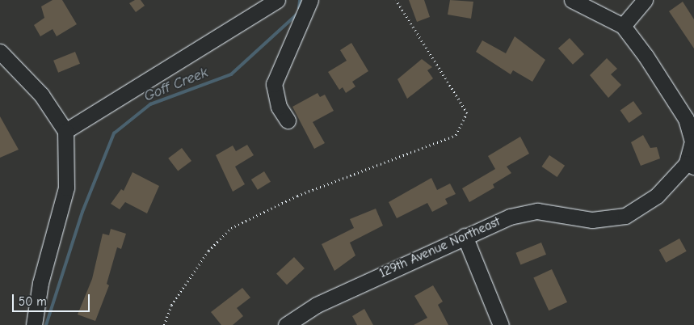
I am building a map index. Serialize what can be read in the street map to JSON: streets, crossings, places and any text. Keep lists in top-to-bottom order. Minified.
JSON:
{"streets":{"street":["129th Avenue Northeast"]},"water":["Goff Creek"],"scale_bar":"50 m"}
